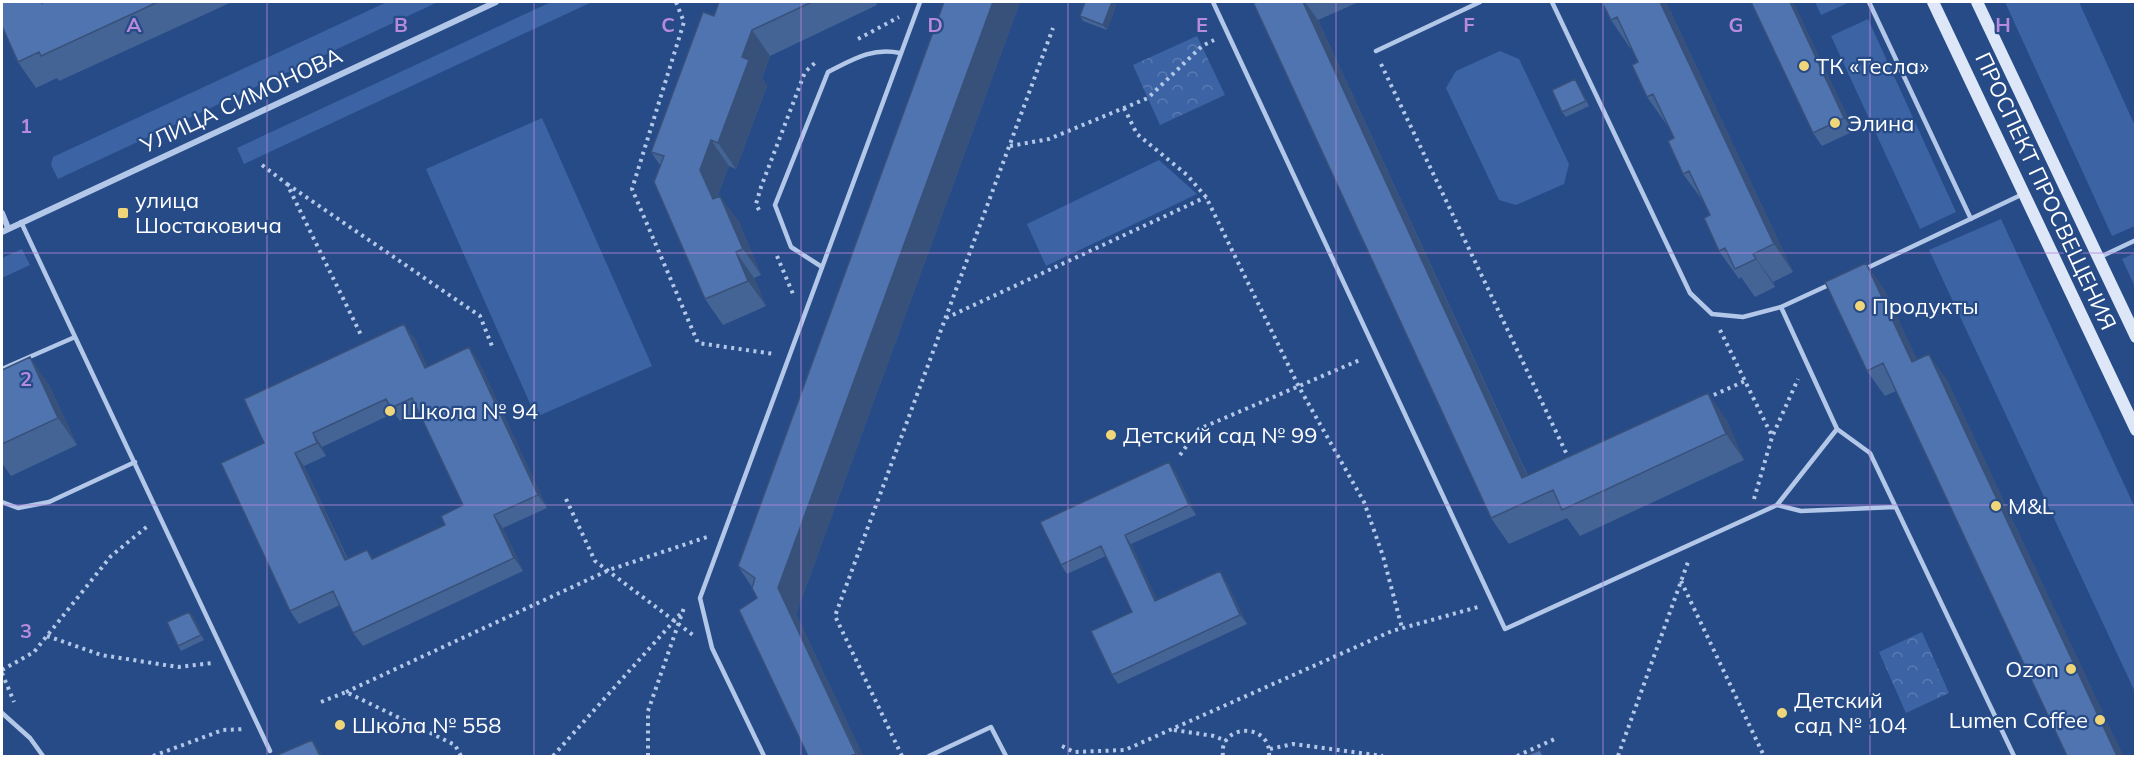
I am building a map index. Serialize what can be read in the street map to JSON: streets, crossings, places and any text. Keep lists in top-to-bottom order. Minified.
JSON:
{"streets":{"main road":["ПРОСПЕКТ ПРОСВЕЩЕНИЯ"],"street":["УЛИЦА СИМОНОВА"]},"places":{"other":["ТК «Тесла»","Элина","Продукты","Школа № 94","Детский сад № 99","M&L","Ozon","Детский сад № 104","Lumen Coffee","Школа № 558"],"transit":["улица Шостаковича"]},"grid":{"columns":["A","B","C","D","E","F","G","H"],"rows":["1","2","3"]}}
